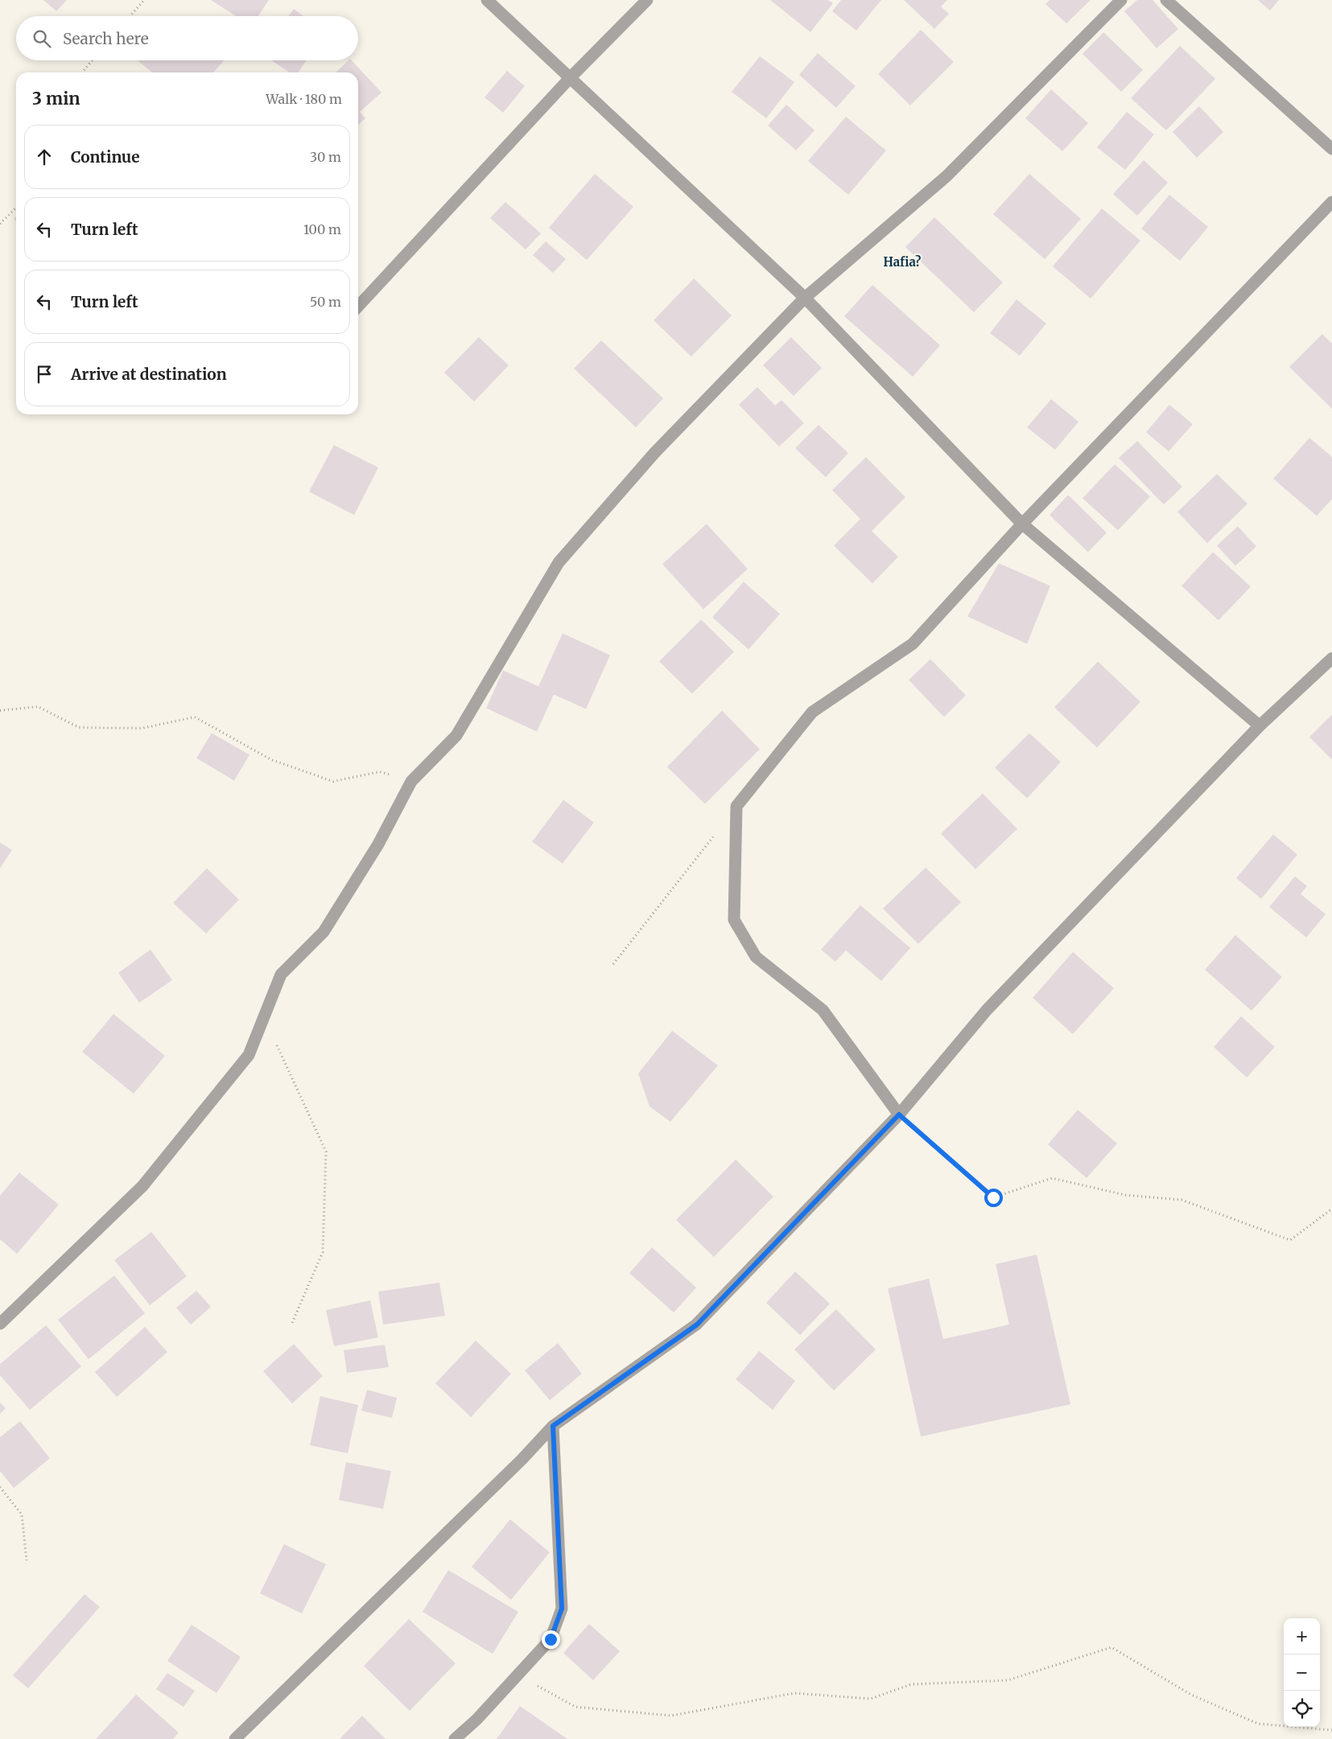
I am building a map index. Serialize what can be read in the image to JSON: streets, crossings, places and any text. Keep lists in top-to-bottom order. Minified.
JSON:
{"districts":["Hafia?"],"page":{"search":"Search here","heading":["3 min","Walk · 180 m"],"list":[["Continue","30 m"],["Turn left","100 m"],["Turn left","50 m"],"Arrive at destination"],"map_buttons":["+","−"]}}
